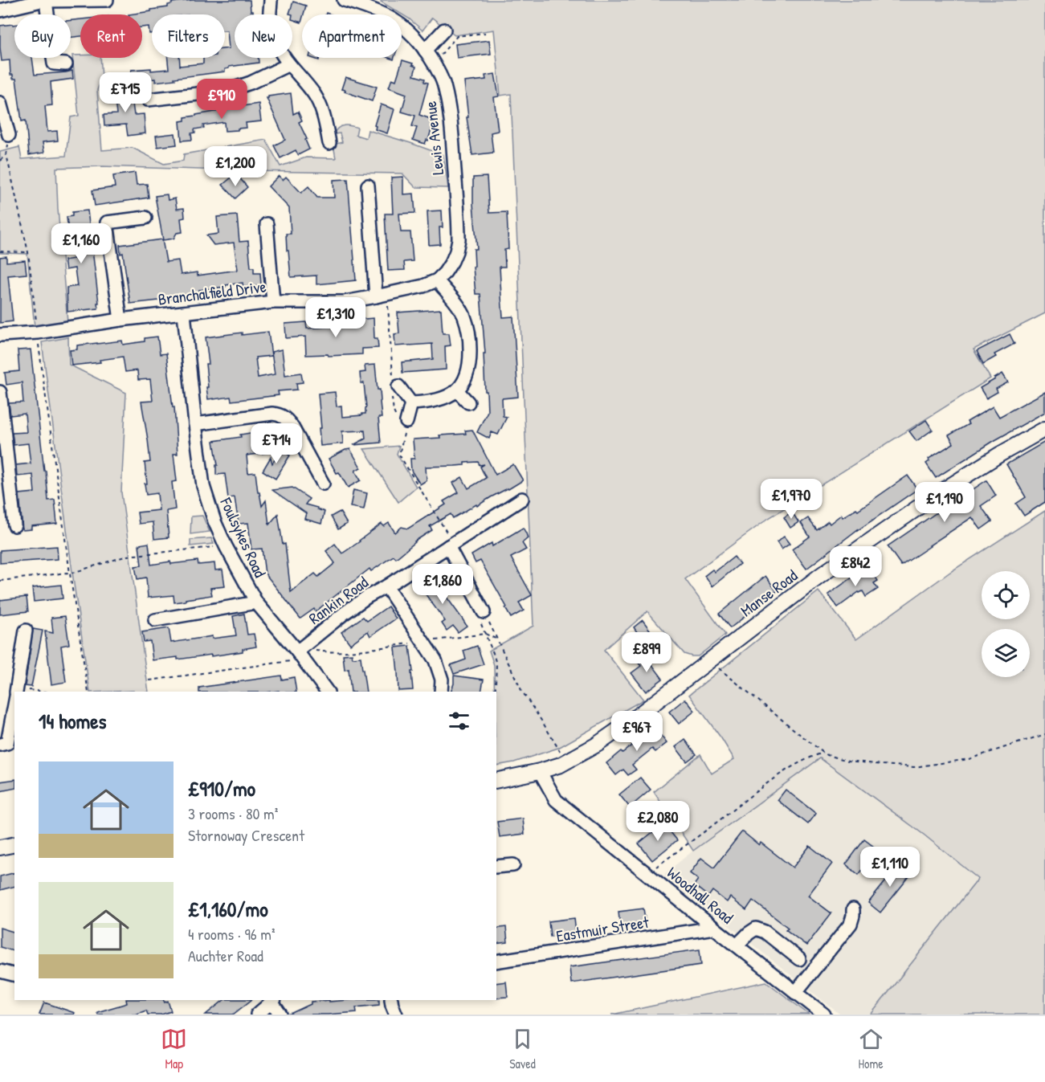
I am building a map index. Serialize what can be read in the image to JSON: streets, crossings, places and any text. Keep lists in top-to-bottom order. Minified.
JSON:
{"streets":{"main road":["Manse Road"],"street":["Lewis Avenue","Branchalfield Drive","Foulsykes Road","Rankin Road","Woodhall Road","Eastmuir Street"]},"crossings":[["Lewis Avenue","Branchalfield Drive"],["Branchalfield Drive","Foulsykes Road"],["Foulsykes Road","Rankin Road"],["Manse Road","Woodhall Road"],["Woodhall Road","Eastmuir Street"]],"page":{"chip":["Buy","Rent","Filters","New","Apartment"],"price":["£715","£910","£1,200","£1,160","£1,310","£714","£1,970","£1,190","£842","£1,860","£899","£967","£2,080","£1,110"],"heading":"14 homes","list":[{"name":"£910/mo","note":"3 rooms · 80 m² · Stornoway Crescent"},{"name":"£1,160/mo","note":"4 rooms · 96 m² · Auchter Road"}],"tabs":["Map","Saved","Home"]}}
